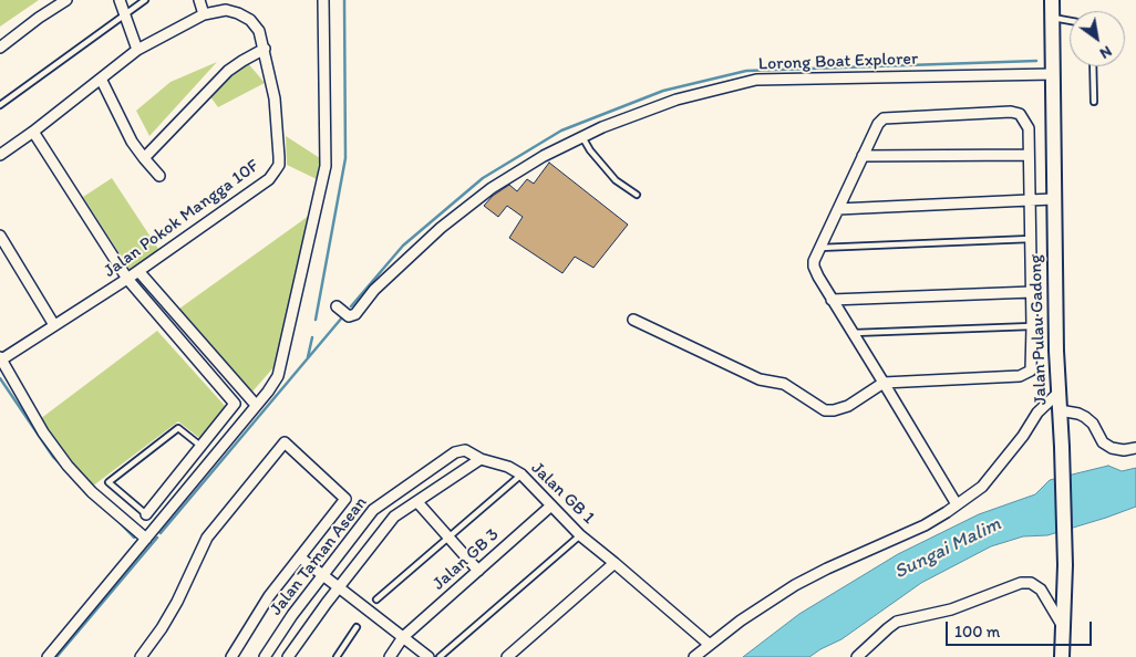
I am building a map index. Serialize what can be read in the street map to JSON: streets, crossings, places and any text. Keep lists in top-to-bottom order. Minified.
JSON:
{"streets":{"main road":["Jalan Pulau Gadong"],"street":["Lorong Boat Explorer","Jalan Pokok Mangga 10F","Jalan GB 1","Jalan Taman Asean","Jalan GB 3"]},"crossings":[["Lorong Boat Explorer","Jalan Pulau Gadong"],["Jalan GB 1","Jalan Taman Asean"],["Jalan GB 1","Jalan GB 3"]],"water":["Sungai Malim"],"scale_bar":"100 m","north":"bottom right"}
